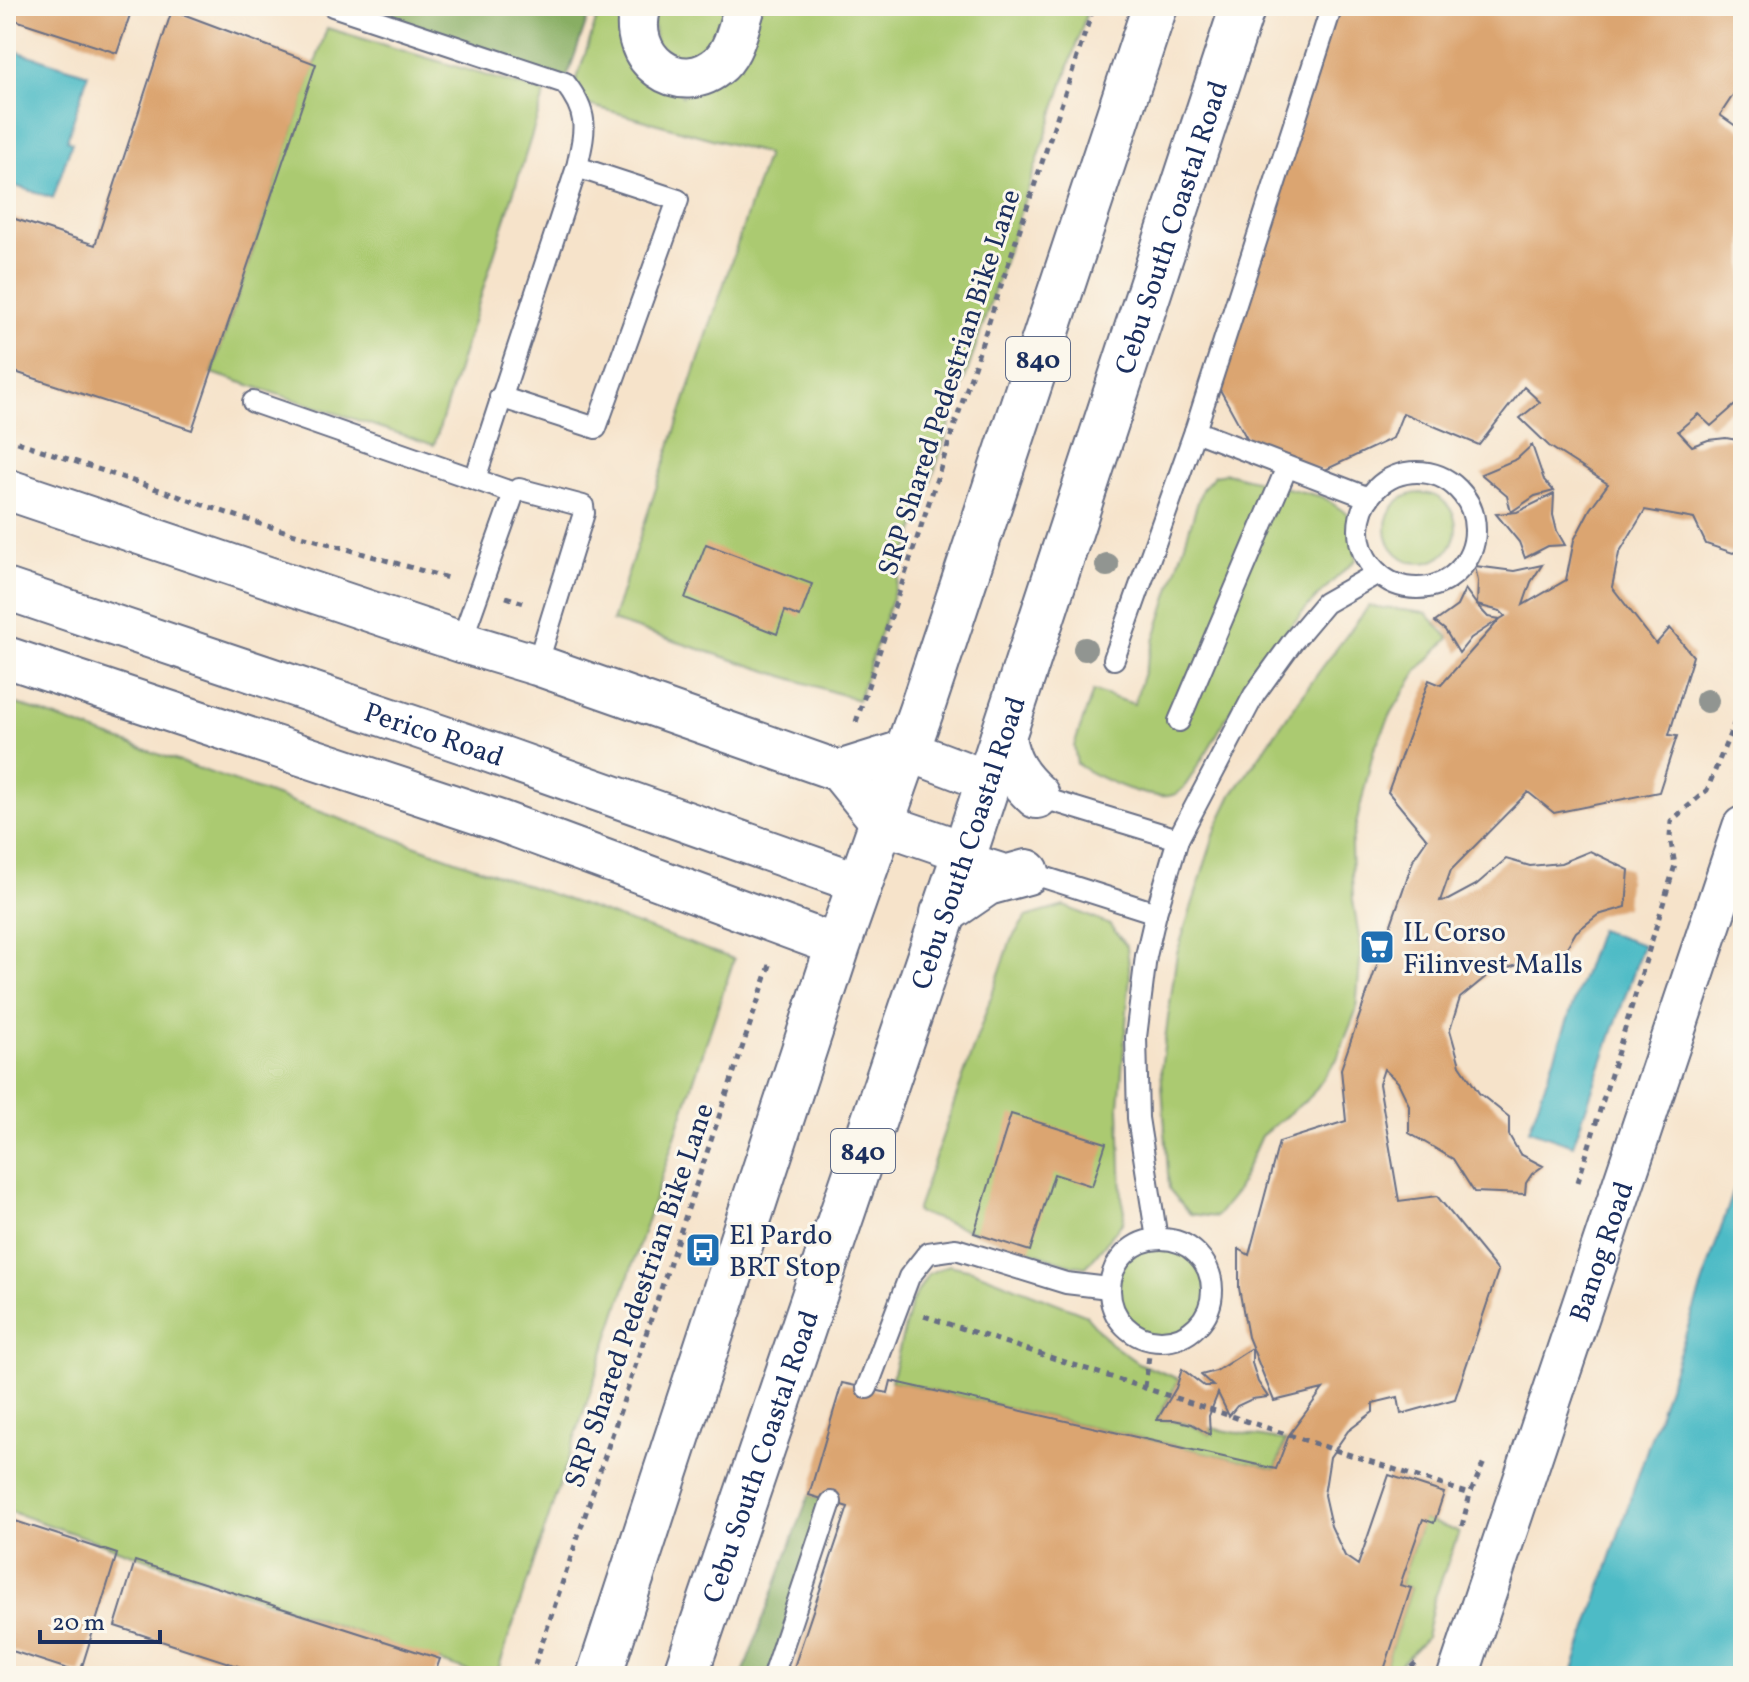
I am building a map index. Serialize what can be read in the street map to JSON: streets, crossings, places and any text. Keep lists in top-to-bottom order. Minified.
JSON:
{"streets":{"highway":["Cebu South Coastal Road","840"],"street":["Perico Road","Banog Road"],"path":["SRP Shared Pedestrian Bike Lane"]},"crossings":[["840","Perico Road"]],"places":{"supermarket":["IL Corso Filinvest Malls"],"bus stop":["El Pardo BRT Stop"]},"scale_bar":"20 m"}
